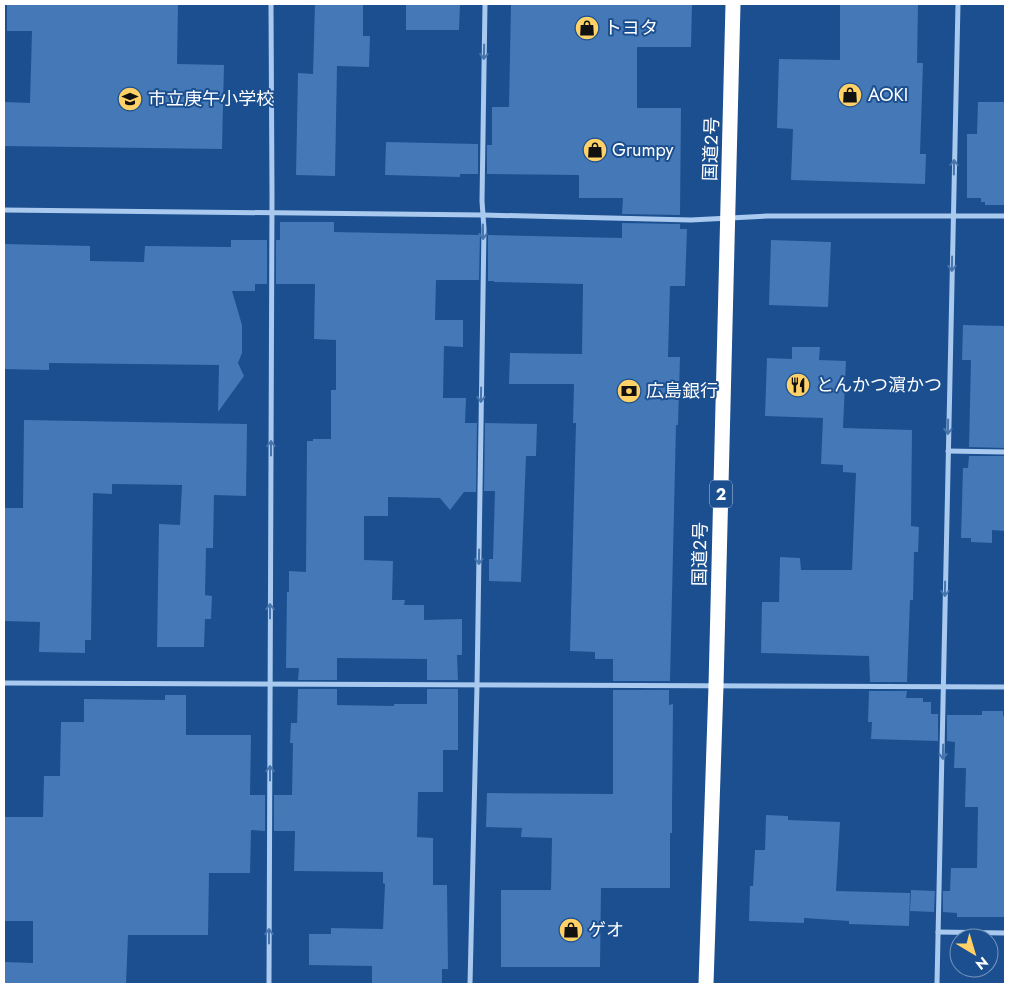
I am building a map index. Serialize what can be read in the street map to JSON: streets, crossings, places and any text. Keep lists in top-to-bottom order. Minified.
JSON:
{"streets":{"highway":["国道2号","2"]},"places":{"shop":["トヨタ","AOKI","Grumpy","ゲオ"],"school or university":["市立庚午小学校"],"restaurant":["とんかつ濵かつ"],"bank":["広島銀行"]},"north":"bottom right"}
